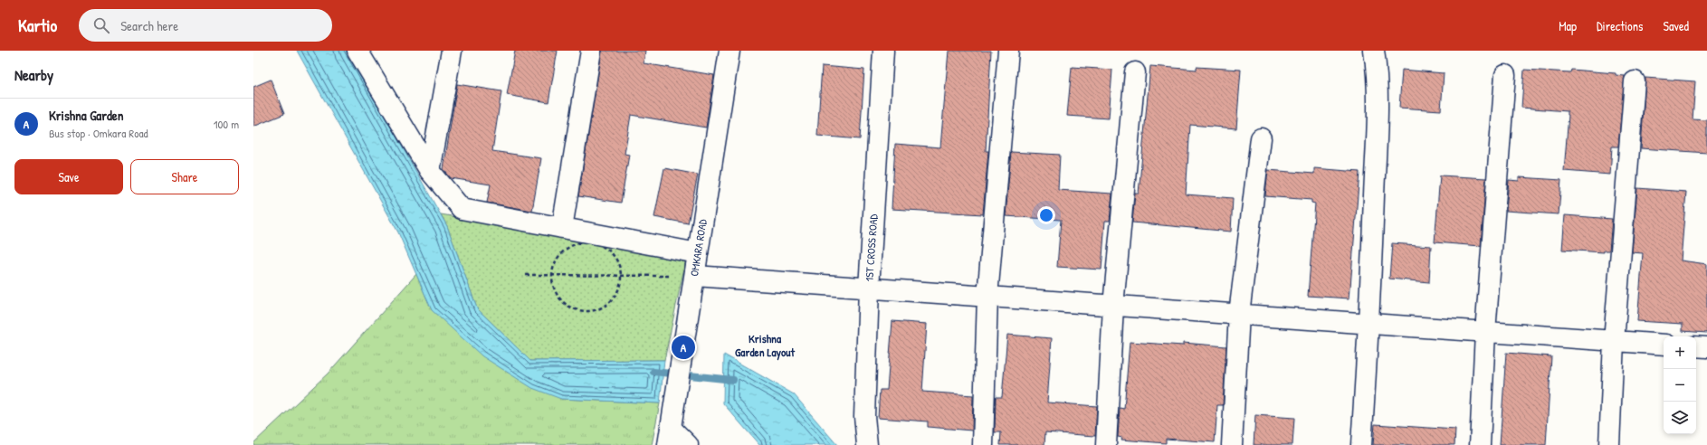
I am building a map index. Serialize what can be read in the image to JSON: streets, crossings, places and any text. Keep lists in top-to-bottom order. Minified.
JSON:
{"streets":{"street":["OMKARA ROAD","1ST CROSS ROAD"]},"districts":["Krishna Garden Layout"],"page":{"header":"Kartio","search":"Search here","nav":["Map","Directions","Saved"],"heading":"Nearby","list":[{"mark":"A","name":"Krishna Garden","note":"Bus stop · Omkara Road","value":"100 m"}],"buttons":["Save","Share"],"pins":"A","map_buttons":["+","−"]}}
